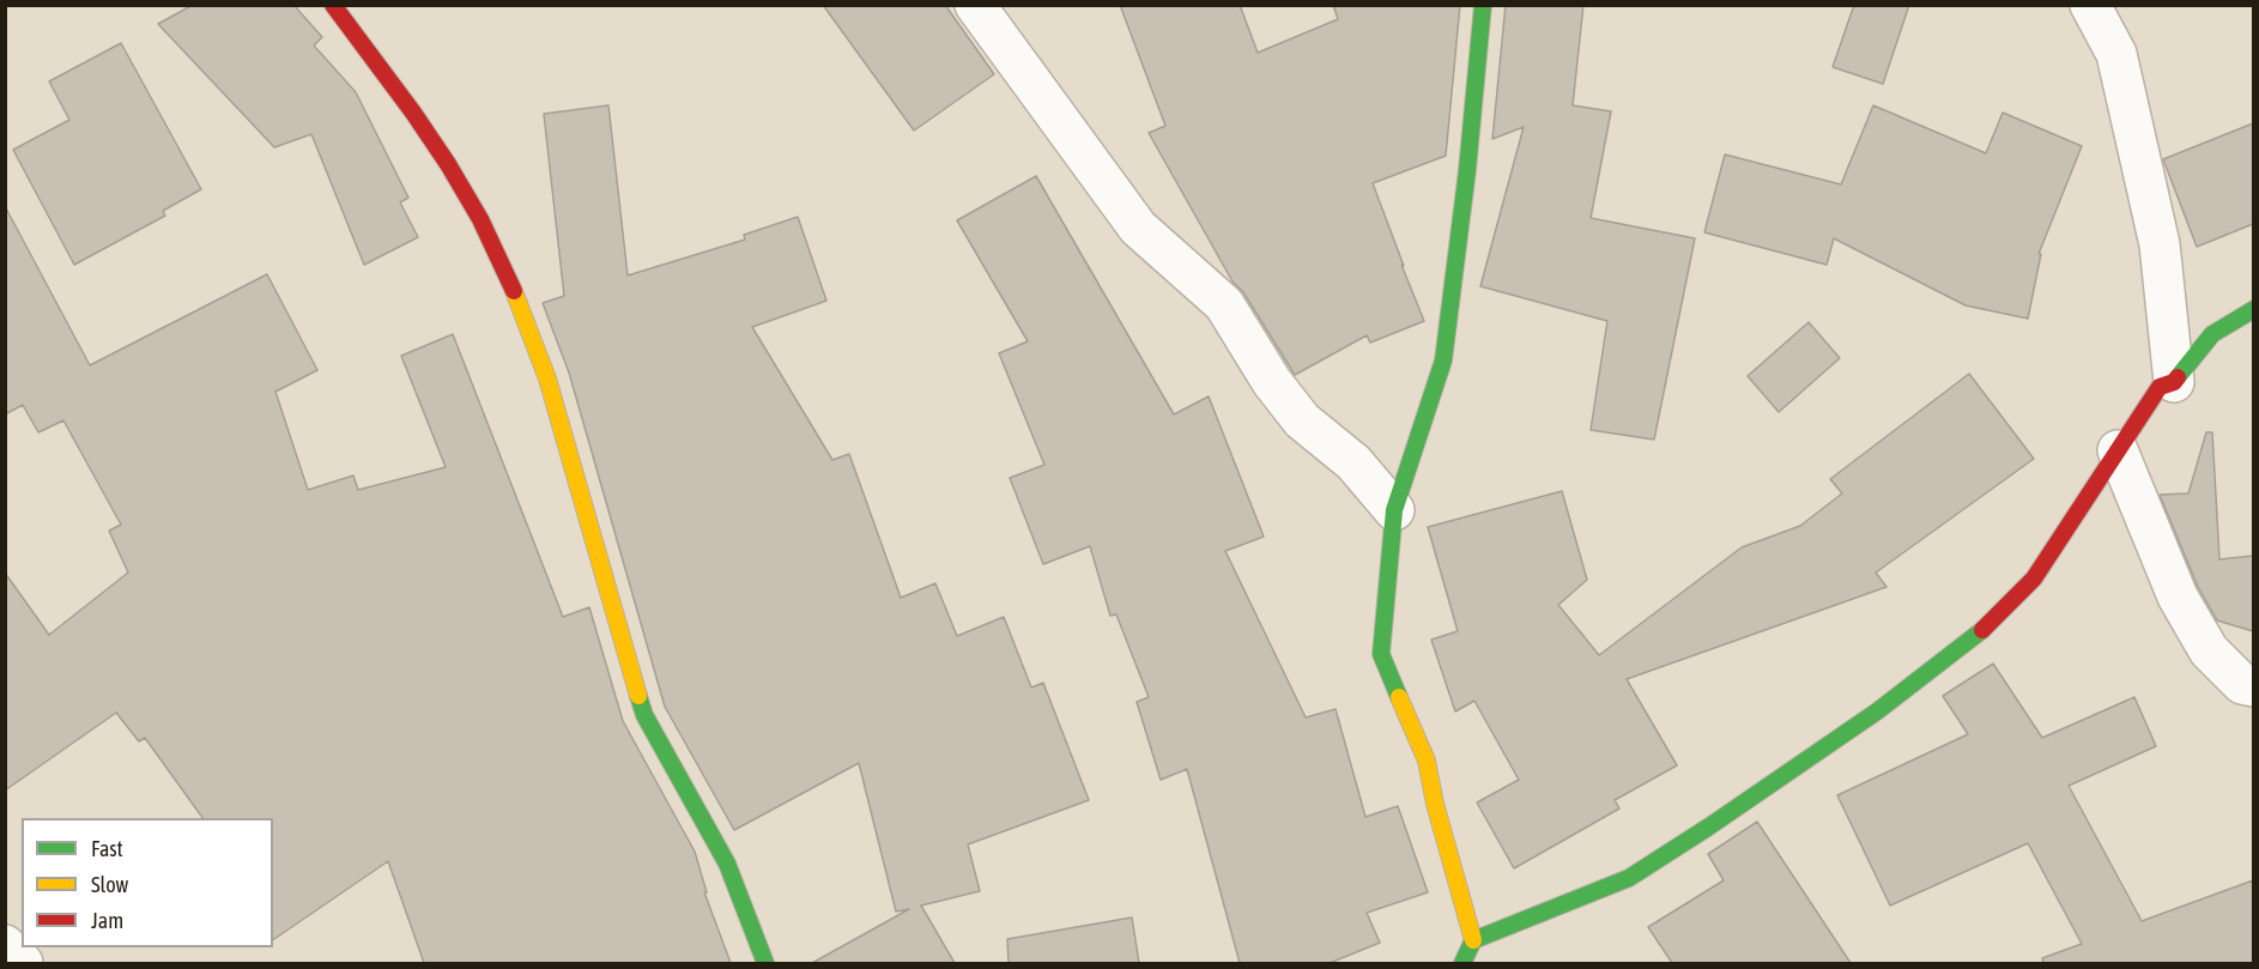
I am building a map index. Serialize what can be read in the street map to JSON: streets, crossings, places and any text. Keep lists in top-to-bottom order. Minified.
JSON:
{"legend":["Fast","Slow","Jam"]}
